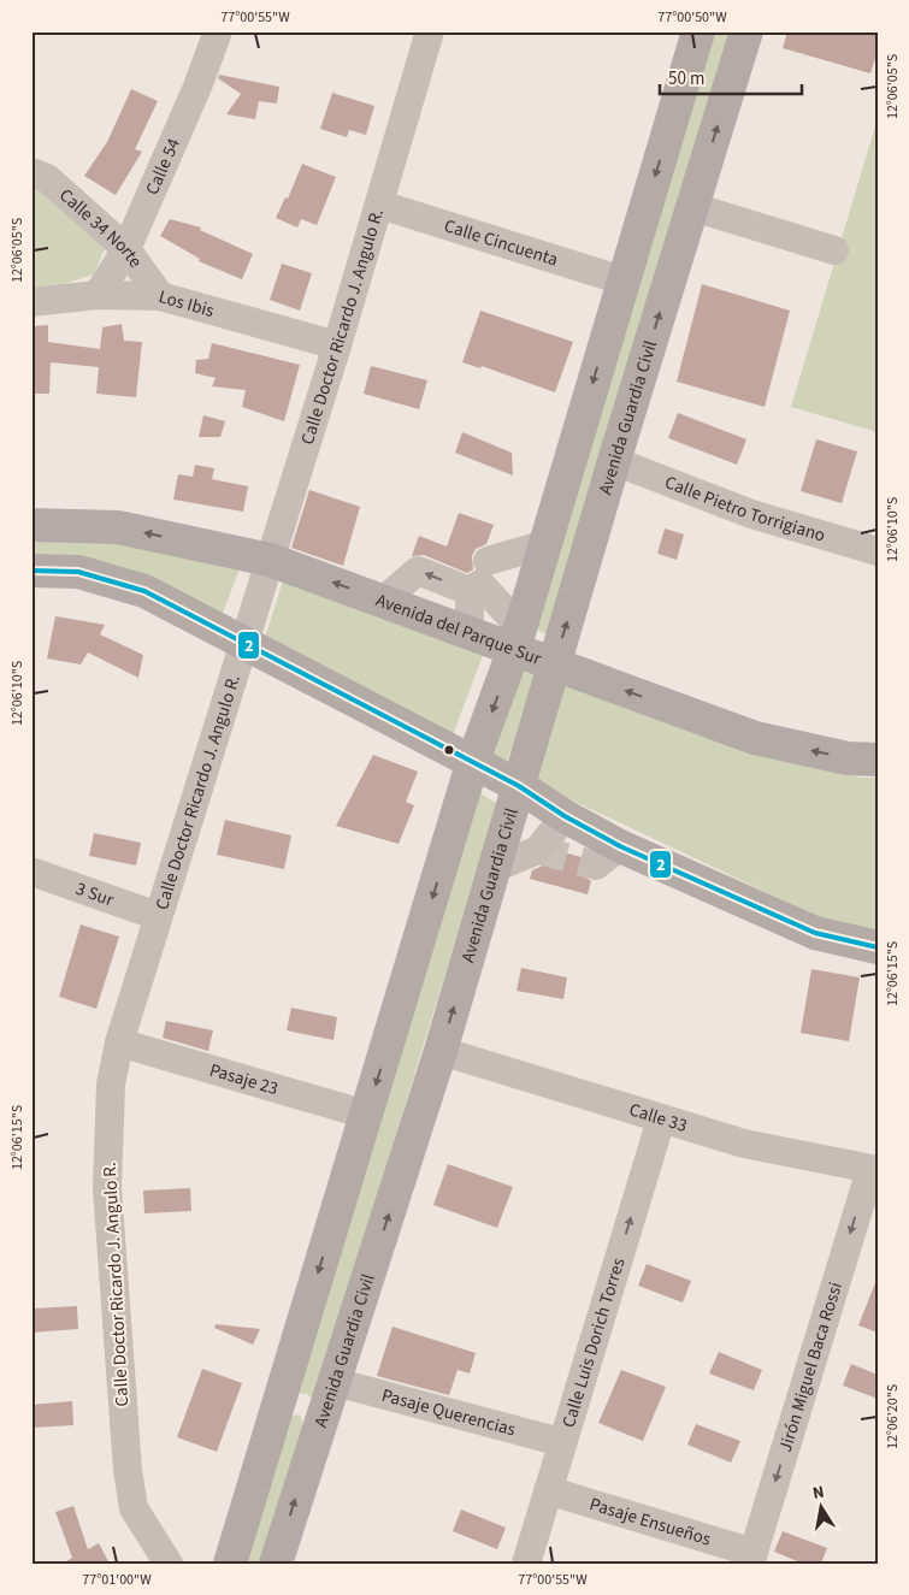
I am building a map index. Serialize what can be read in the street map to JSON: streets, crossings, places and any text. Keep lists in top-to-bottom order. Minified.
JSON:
{"streets":{"main road":["Avenida Guardia Civil","Avenida del Parque Sur"],"street":["Calle 54","Calle 34 Norte","Calle Cincuenta","Los Ibis","Calle Doctor Ricardo J. Angulo R.","Calle Pietro Torrigiano","3 Sur","Pasaje 23","Calle 33","Calle Luis Dorich Torres","Jirón Miguel Baca Rossi","Pasaje Querencias","Pasaje Ensueños"]},"crossings":[["Calle 54","Calle 34 Norte"],["Calle 54","Los Ibis"],["Calle 34 Norte","Los Ibis"],["Calle Cincuenta","Calle Doctor Ricardo J. Angulo R."],["Los Ibis","Calle Doctor Ricardo J. Angulo R."],["Calle Doctor Ricardo J. Angulo R.","Avenida del Parque Sur"],["Calle Doctor Ricardo J. Angulo R.","3 Sur"],["Calle Doctor Ricardo J. Angulo R.","Pasaje 23"],["Avenida Guardia Civil","Calle Pietro Torrigiano"],["Avenida Guardia Civil","Avenida del Parque Sur"],["Avenida Guardia Civil","Calle 33"],["Avenida Guardia Civil","Pasaje Querencias"],["Calle 33","Calle Luis Dorich Torres"],["Calle 33","Jirón Miguel Baca Rossi"],["Calle Luis Dorich Torres","Pasaje Querencias"],["Calle Luis Dorich Torres","Pasaje Ensueños"],["Jirón Miguel Baca Rossi","Pasaje Ensueños"]],"one_way":["Calle Luis Dorich Torres","Jirón Miguel Baca Rossi"],"lines":["transit line 2"],"scale_bar":"50 m","north":"top","coordinates":["77°00'55\"W","77°00'50\"W","12°06'05\"S","12°06'10\"S","12°06'15\"S","12°06'20\"S","77°01'00\"W"]}
